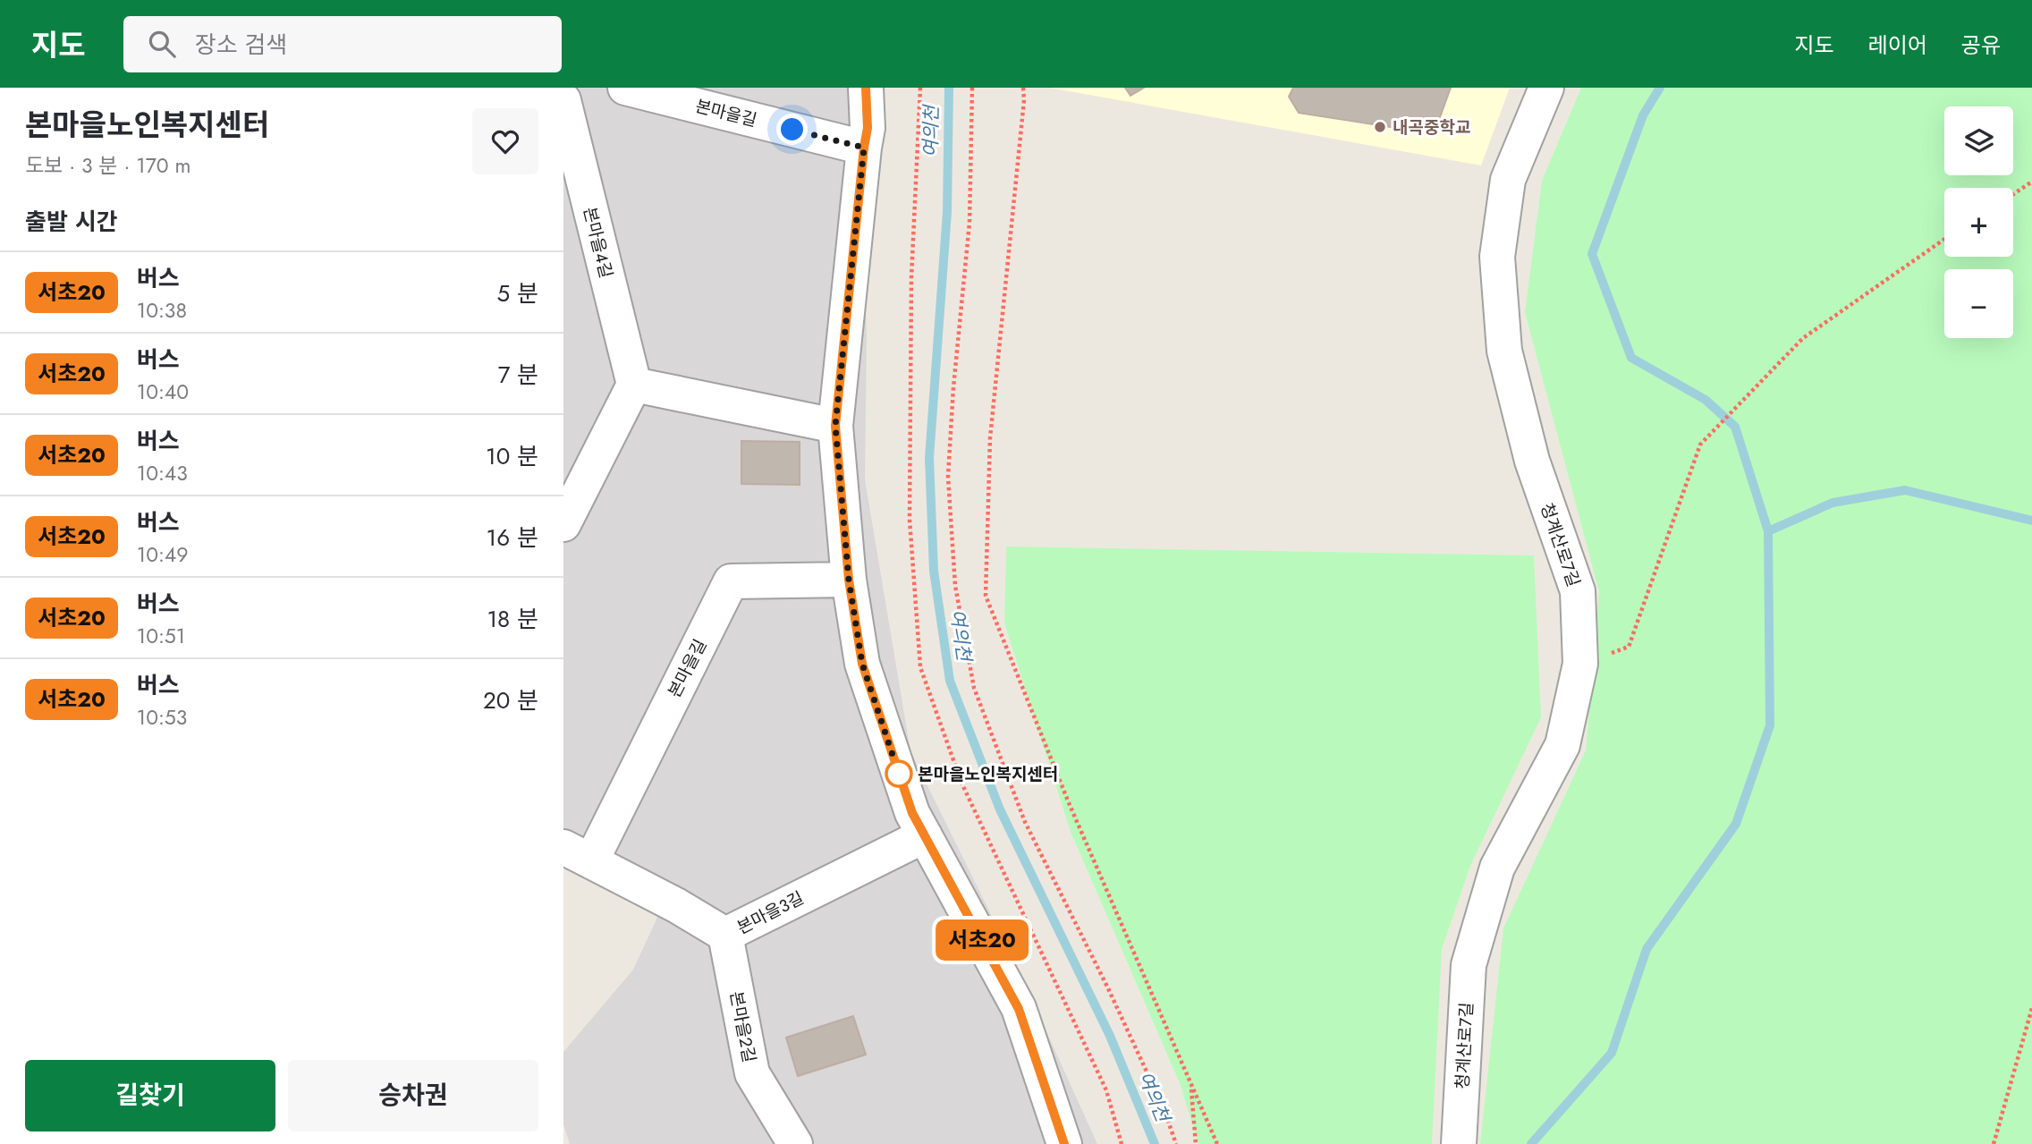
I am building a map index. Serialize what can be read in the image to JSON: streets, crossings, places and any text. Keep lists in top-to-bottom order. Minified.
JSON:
{"streets":{"street":["본마을길","본마을4길","청계산로7길","본마을3길","본마을2길"]},"crossings":[["본마을길","본마을3길"],["본마을3길","본마을2길"]],"water":["여의천"],"places":["내곡중학교","본마을노인복지센터"],"lines":["bus line 서초20"],"page":{"header":"지도","search":"장소 검색","nav":["지도","레이어","공유"],"heading":[["본마을노인복지센터","도보 · 3 분 · 170 m"],"출발 시간"],"on_map":"서초20","map_buttons":["+","−"],"list":[{"mark":"서초20","name":"버스","note":"10:38","value":"5 분"},{"mark":"서초20","name":"버스","note":"10:40","value":"7 분"},{"mark":"서초20","name":"버스","note":"10:43","value":"10 분"},{"mark":"서초20","name":"버스","note":"10:49","value":"16 분"},{"mark":"서초20","name":"버스","note":"10:51","value":"18 분"},{"mark":"서초20","name":"버스","note":"10:53","value":"20 분"}],"buttons":["길찾기","승차권"]}}
